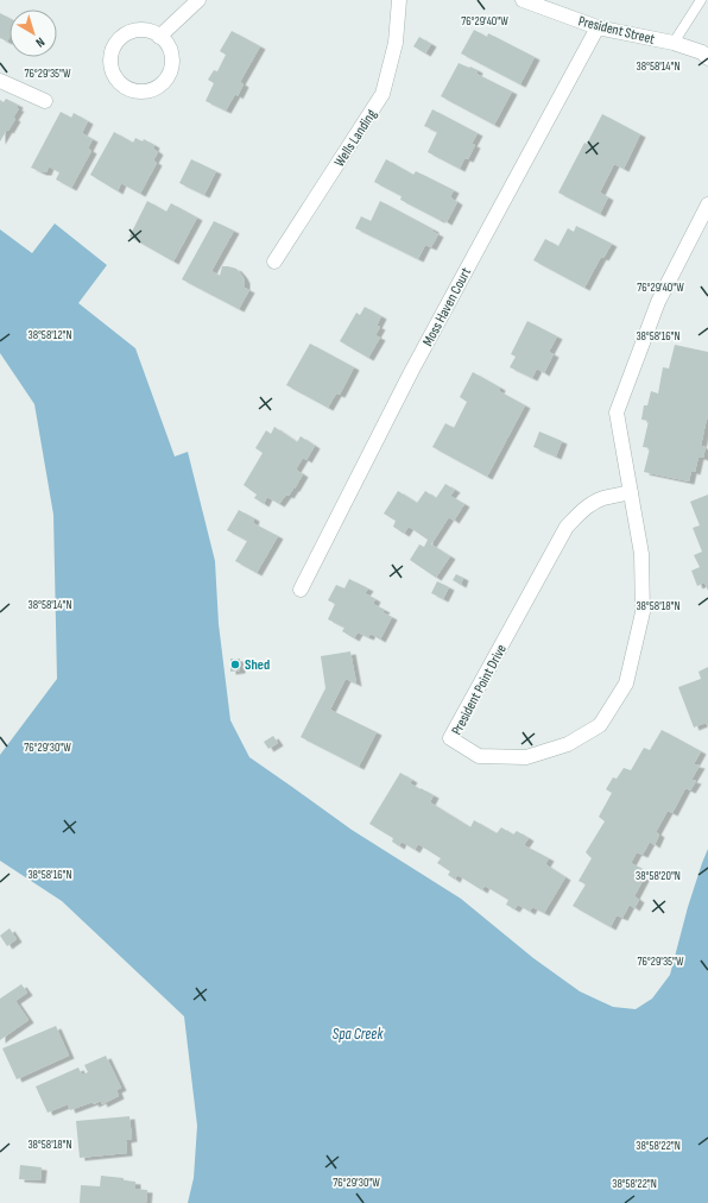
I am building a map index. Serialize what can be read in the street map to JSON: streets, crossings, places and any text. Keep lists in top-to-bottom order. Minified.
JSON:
{"streets":{"street":["President Street","Wells Landing","Moss Haven Court","President Point Drive"]},"crossings":[["President Street","Moss Haven Court"]],"water":["Spa Creek"],"places":["Shed"],"north":"bottom right","coordinates":["76°29'40\"W","38°58'14\"N","76°29'35\"W","38°58'12\"N","38°58'16\"N","38°58'18\"N","76°29'30\"W","38°58'20\"N","38°58'22\"N"]}
